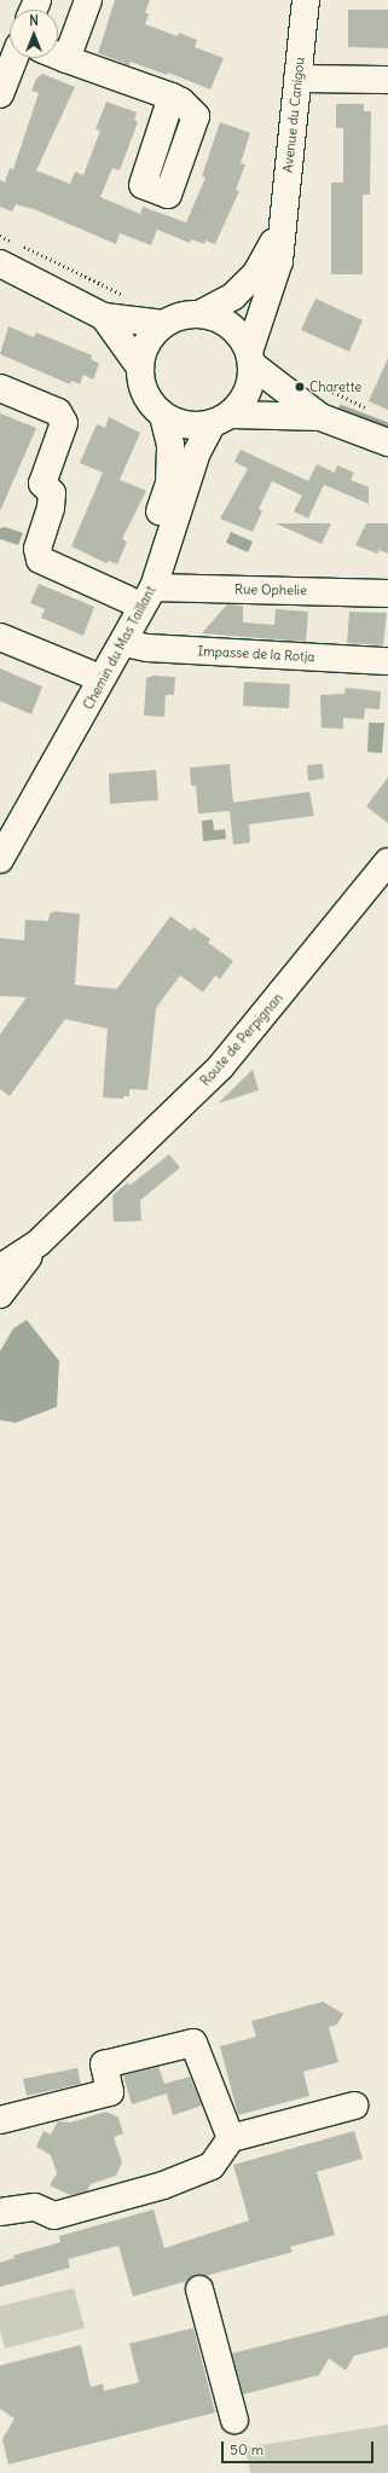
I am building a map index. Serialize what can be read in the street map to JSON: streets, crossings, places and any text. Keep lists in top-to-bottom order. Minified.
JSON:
{"streets":{"main road":["Avenue du Canigou","Rue Ophelie","Chemin du Mas Taillant","Impasse de la Rotja","Route de Perpignan"]},"crossings":[["Avenue du Canigou","Chemin du Mas Taillant"],["Rue Ophelie","Chemin du Mas Taillant"],["Chemin du Mas Taillant","Impasse de la Rotja"]],"places":["Charette"],"scale_bar":"50 m","north":"top"}
